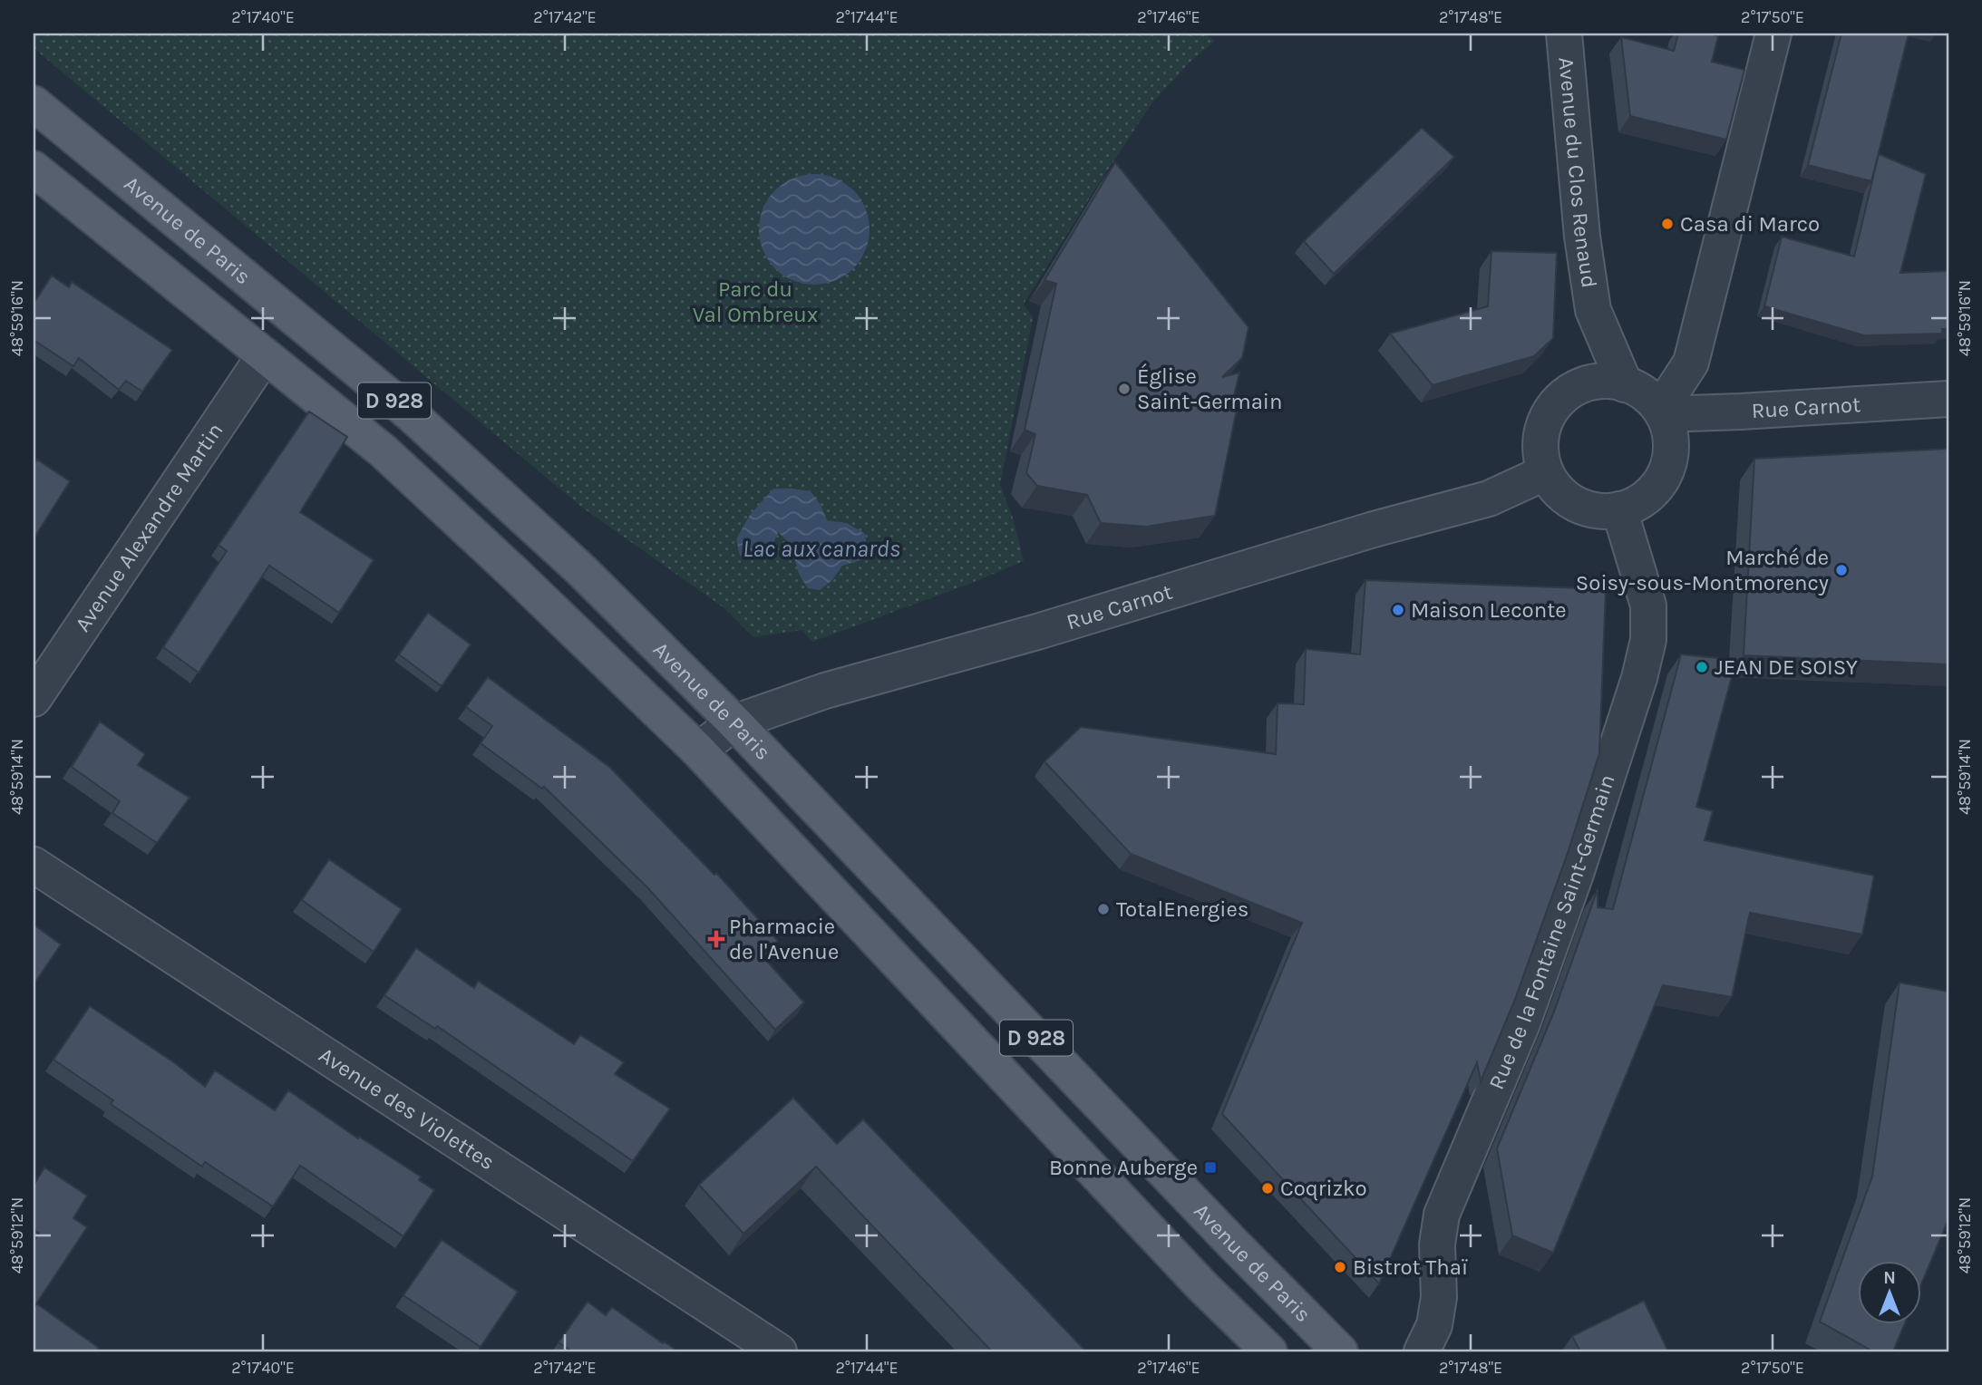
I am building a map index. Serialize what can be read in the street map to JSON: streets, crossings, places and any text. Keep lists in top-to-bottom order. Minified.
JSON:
{"streets":{"main road":["Avenue de Paris","D 928"],"street":["Avenue du Clos Renaud","Rue Carnot","Avenue Alexandre Martin","Rue de la Fontaine Saint-Germain","Avenue des Violettes"]},"crossings":[["Avenue de Paris","Rue Carnot"],["Avenue de Paris","Avenue Alexandre Martin"],["Rue Carnot","Rue de la Fontaine Saint-Germain"]],"water":["Lac aux canards"],"parks":["Parc du Val Ombreux"],"places":{"other":["Casa di Marco","Église Saint-Germain","Marché de Soisy-sous-Montmorency","Maison Leconte","JEAN DE SOISY","TotalEnergies","Coqrizko","Bistrot Thaï"],"health":["Pharmacie de l'Avenue"],"transit":["Bonne Auberge"]},"north":"top","coordinates":["2°17'40\"E","2°17'42\"E","2°17'44\"E","2°17'46\"E","2°17'48\"E","2°17'50\"E","48°59'16\"N","48°59'14\"N","48°59'12\"N"]}
